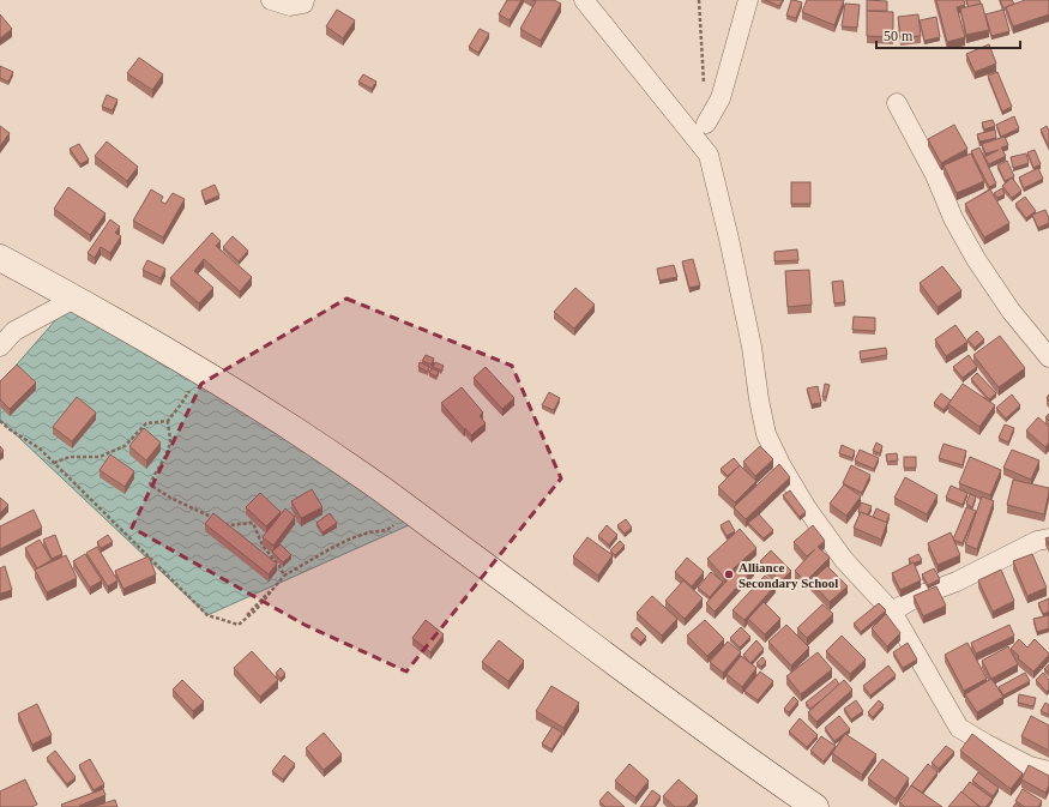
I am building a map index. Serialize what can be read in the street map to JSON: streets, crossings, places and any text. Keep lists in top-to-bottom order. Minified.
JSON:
{"places":["Alliance Secondary School"],"scale_bar":"50 m"}
